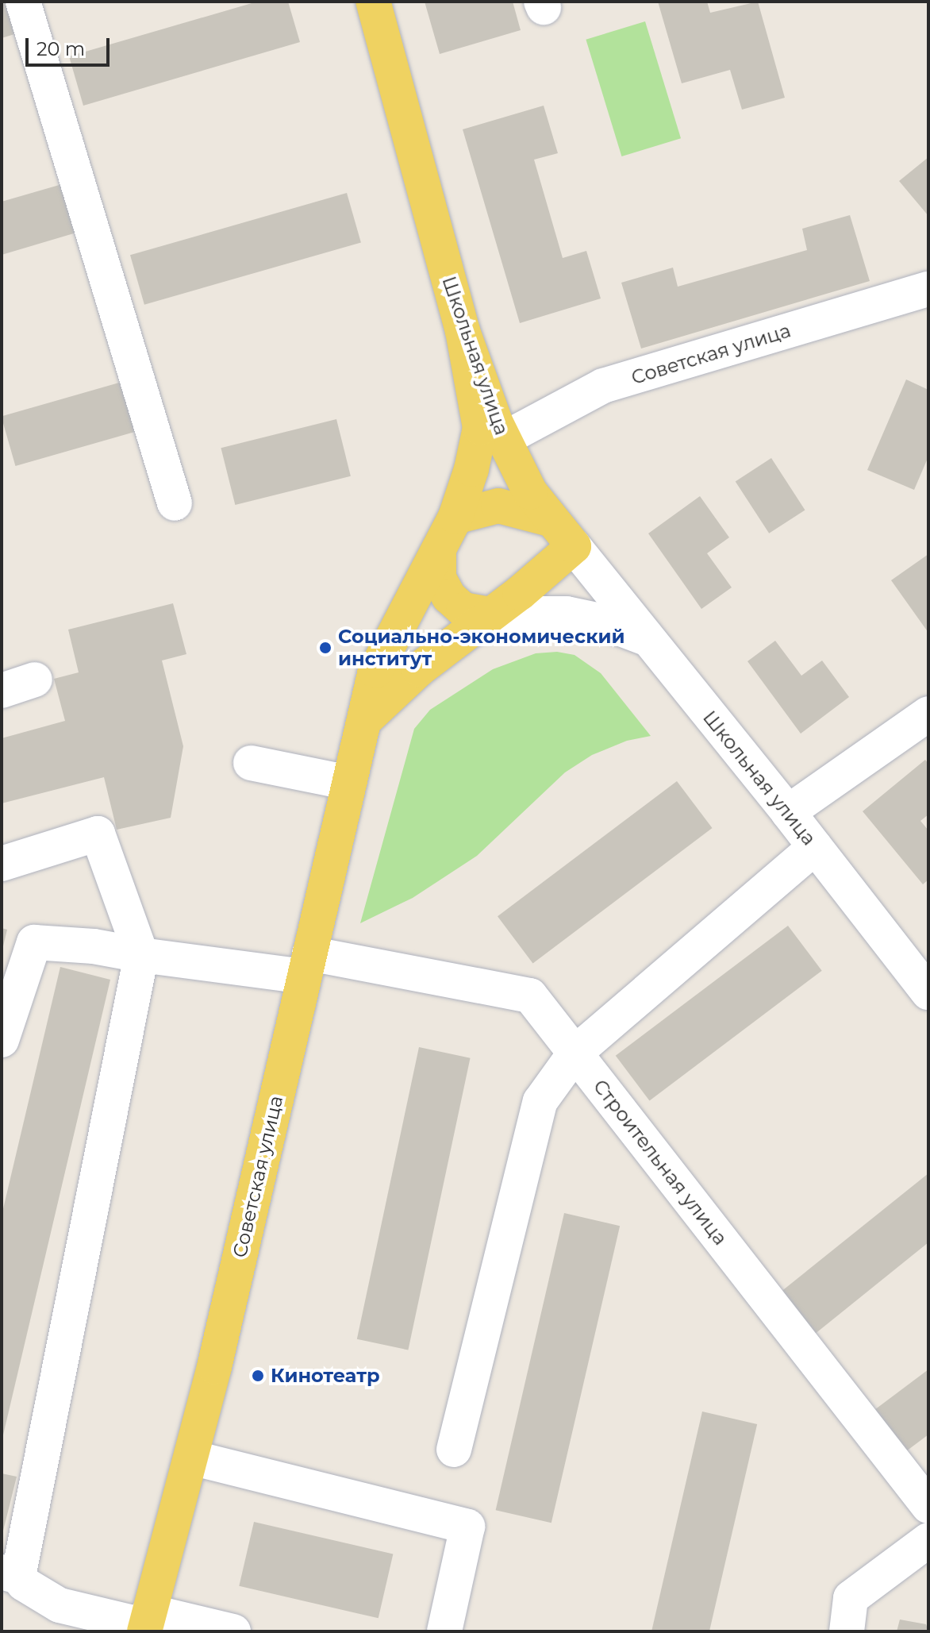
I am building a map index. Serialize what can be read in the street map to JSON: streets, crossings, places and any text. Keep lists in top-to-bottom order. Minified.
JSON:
{"streets":{"main road":["Советская улица","Школьная улица"],"street":["Строительная улица"]},"crossings":[["Советская улица","Школьная улица"],["Советская улица","Строительная улица"]],"places":["Социально-экономический институт","Кинотеатр"],"scale_bar":"20 m"}
